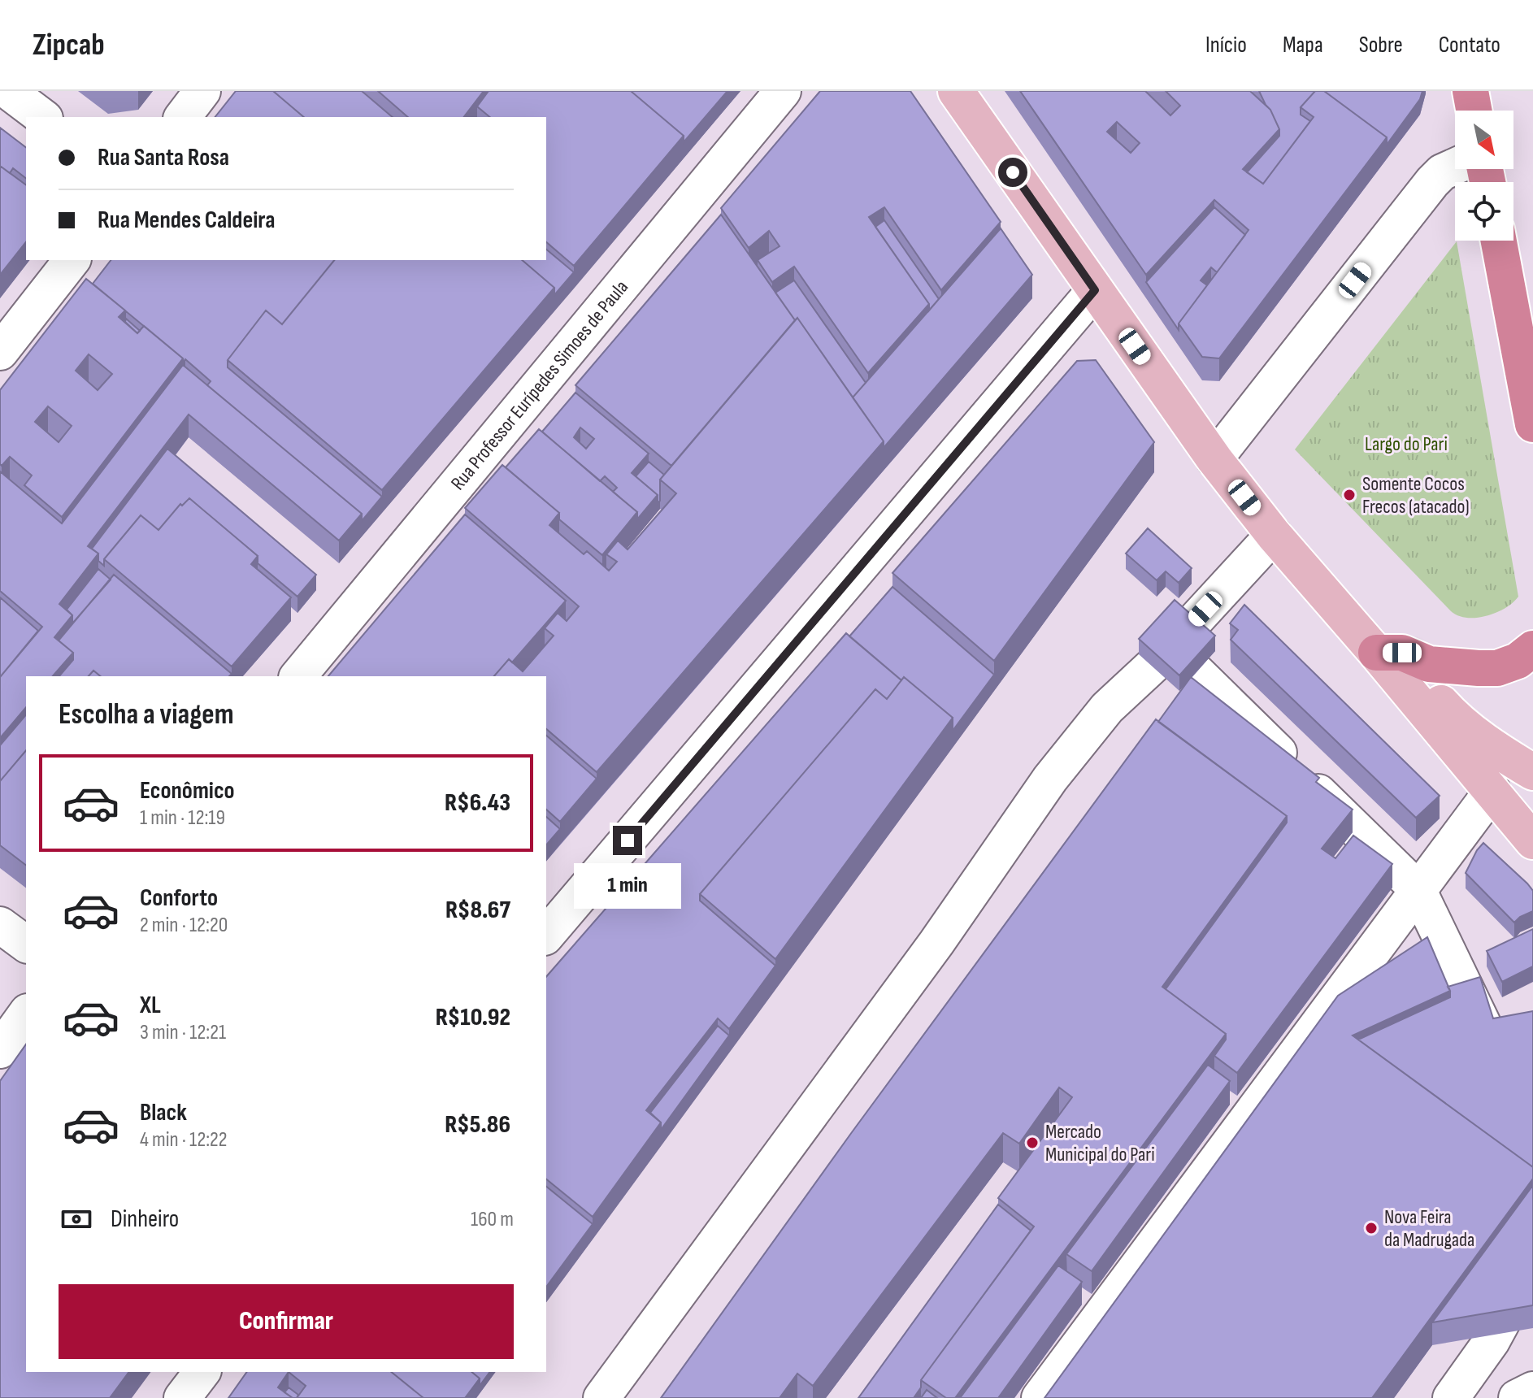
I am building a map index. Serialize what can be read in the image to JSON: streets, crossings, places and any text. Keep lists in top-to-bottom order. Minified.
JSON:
{"streets":{"street":["Rua Professor Eurípedes Simoes de Paula"]},"parks":["Largo do Pari"],"places":["Somente Cocos Frecos (atacado)","Mercado Municipal do Pari","Nova Feira da Madrugada"],"north":"bottom right","page":{"header":"Zipcab","nav":["Início","Mapa","Sobre","Contato"],"banner":["Rua Santa Rosa","Rua Mendes Caldeira"],"heading":"Escolha a viagem","list":[{"name":"Econômico","note":"1 min · 12:19","value":"R$6.43"},{"name":"Conforto","note":"2 min · 12:20","value":"R$8.67"},{"name":"XL","note":"3 min · 12:21","value":"R$10.92"},{"name":"Black","note":"4 min · 12:22","value":"R$5.86"}],"bubble":"1 min","pay":["Dinheiro","160 m"],"buttons":"Confirmar"}}
